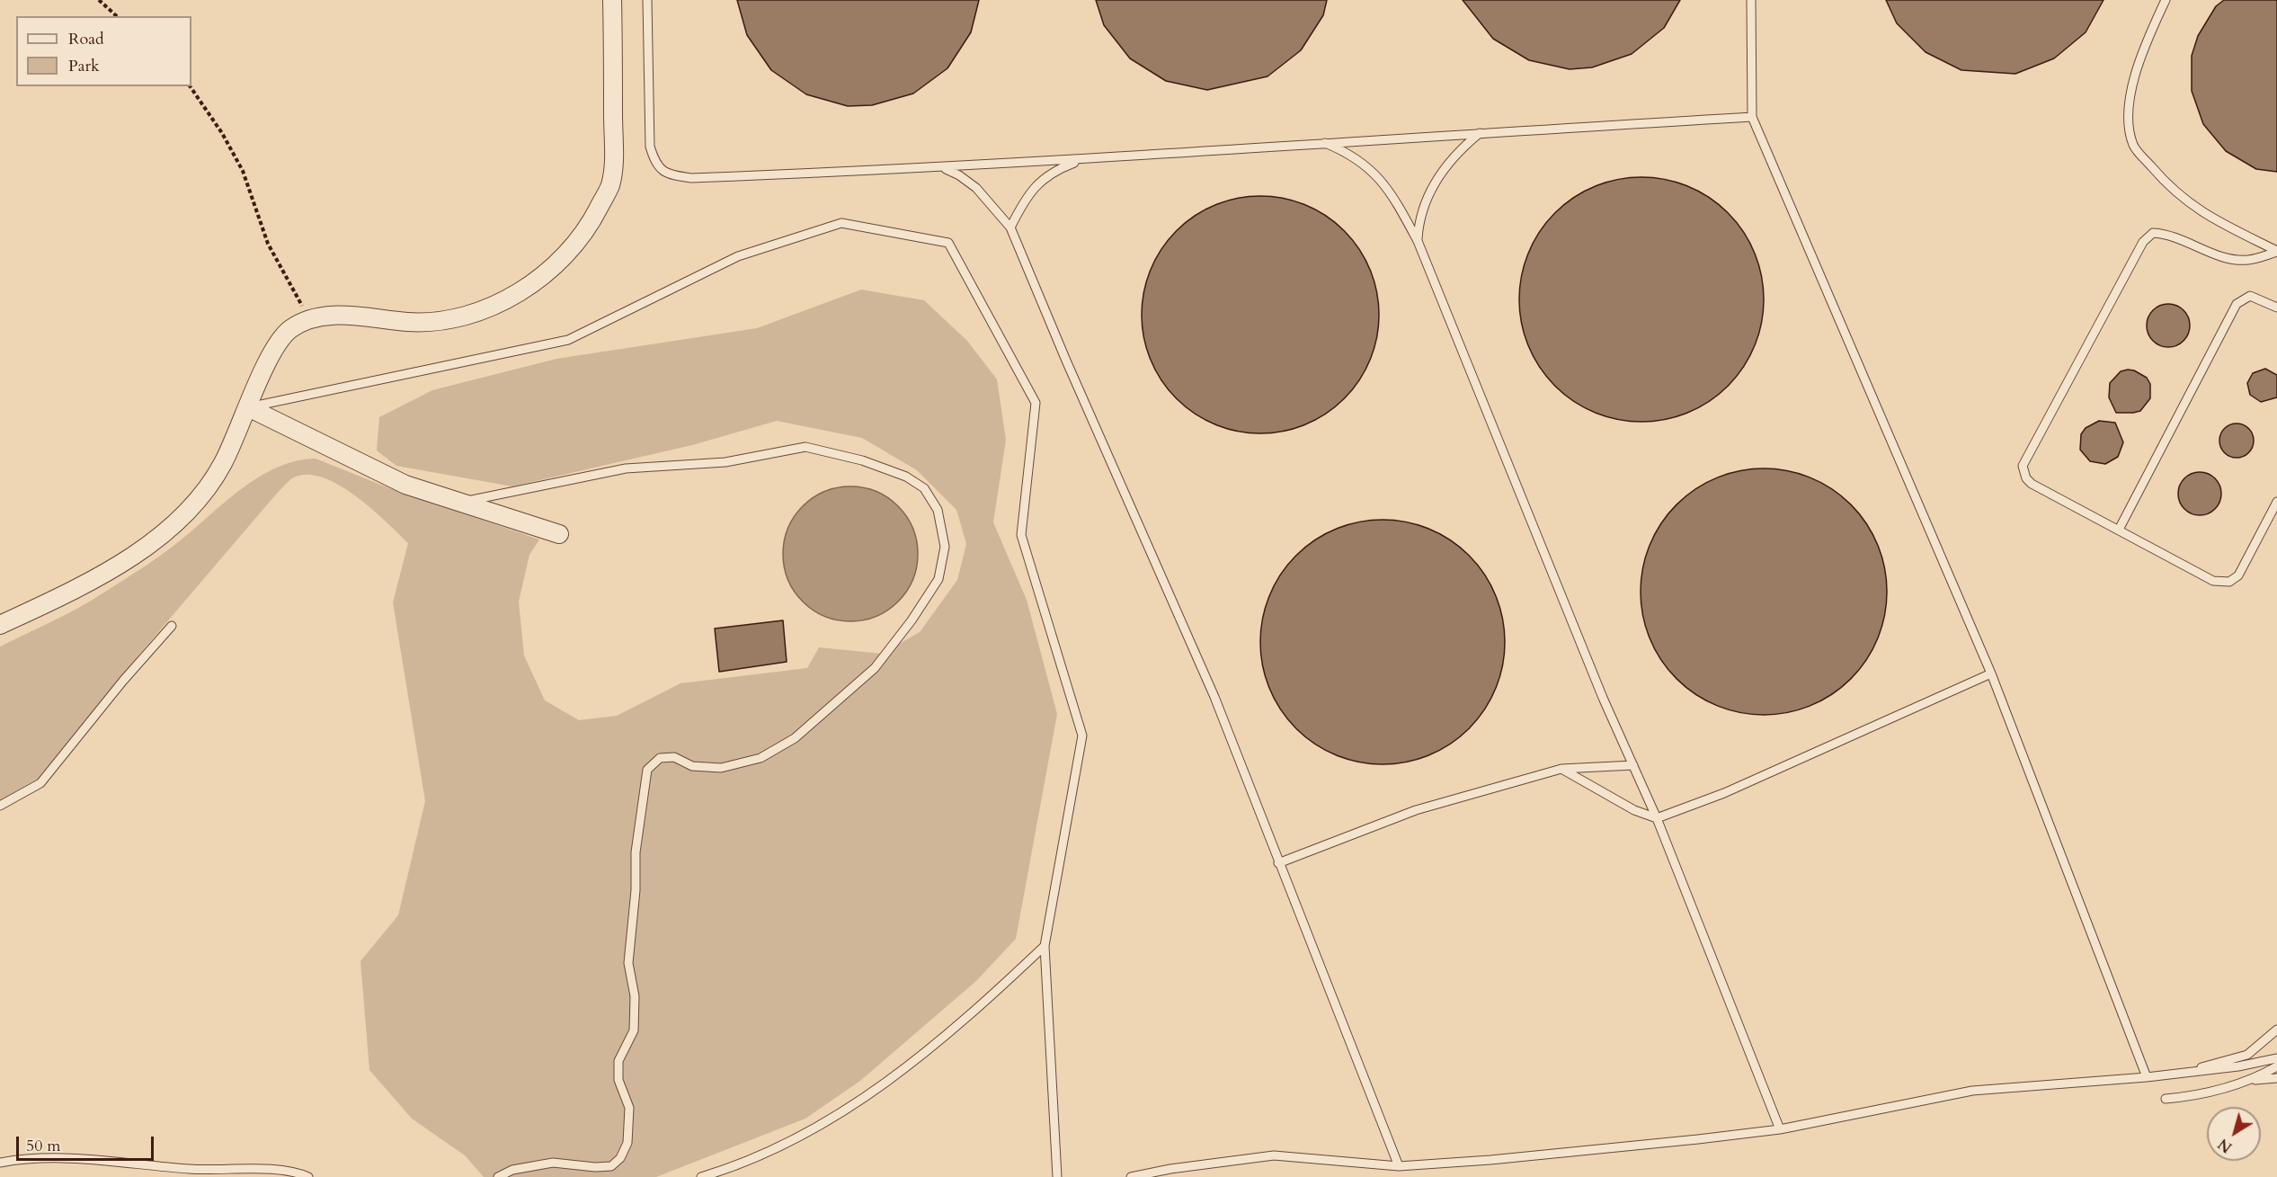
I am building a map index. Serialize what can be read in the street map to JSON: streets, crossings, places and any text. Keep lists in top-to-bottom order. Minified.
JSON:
{"legend":["Road","Park"],"scale_bar":"50 m","north":"bottom left"}
